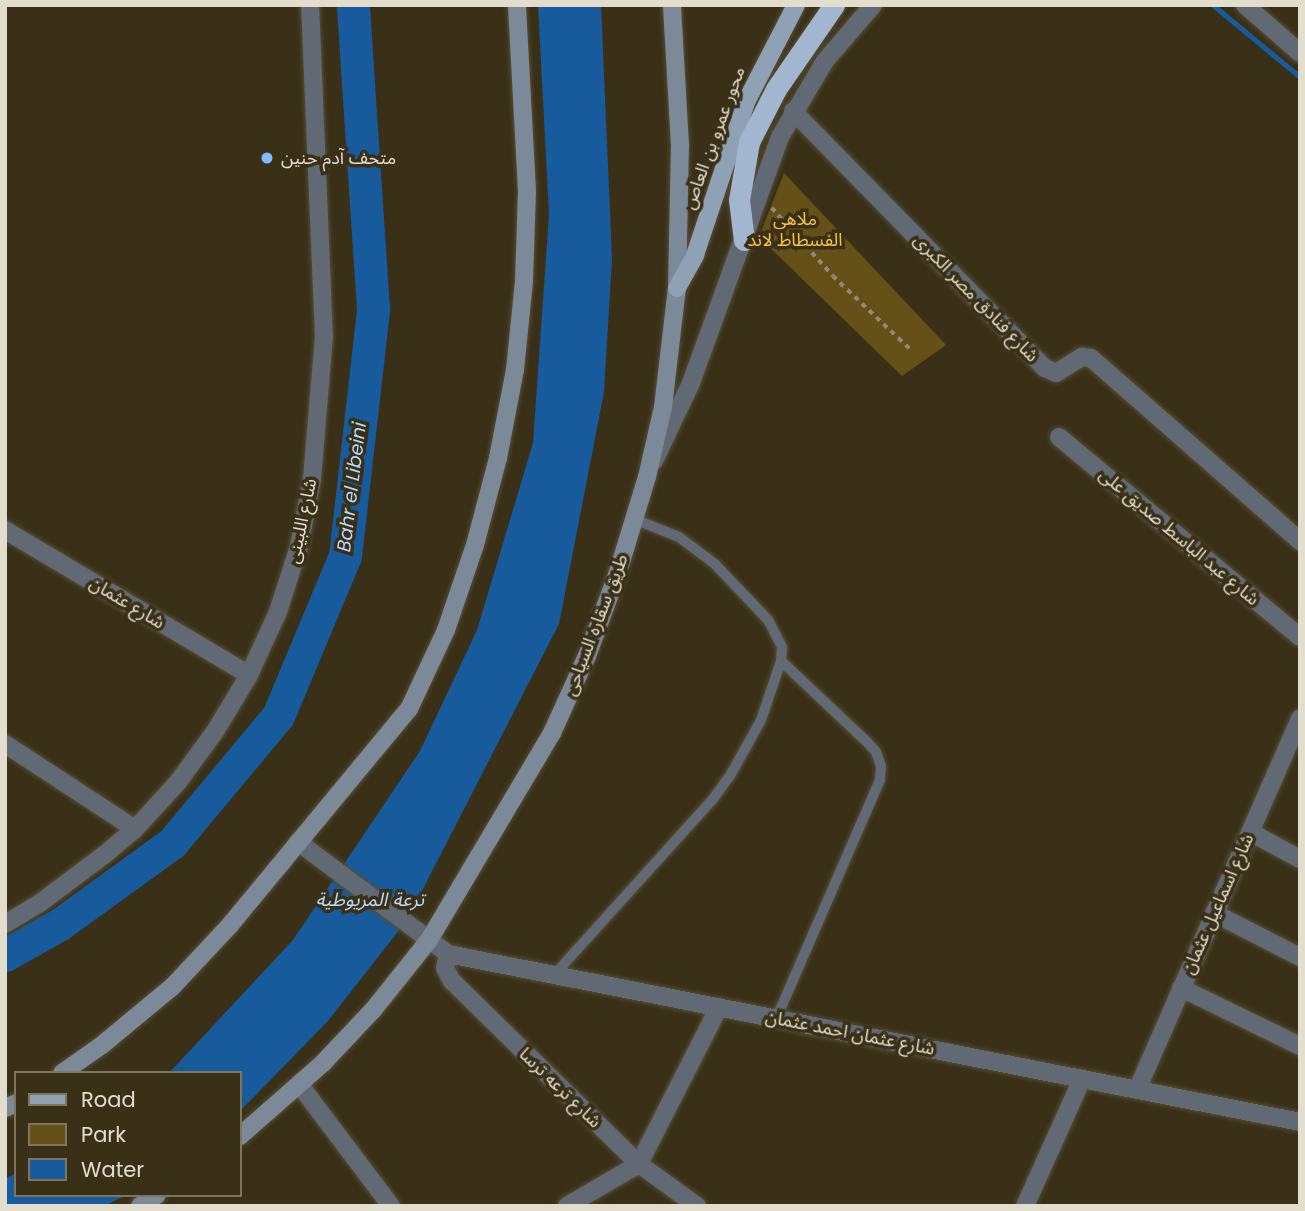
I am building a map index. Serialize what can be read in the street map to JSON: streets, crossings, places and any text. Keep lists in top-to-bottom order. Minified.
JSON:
{"streets":{"main road":["محور عمرو بن العاص","طريق سقاره السياحى"],"street":["شارع فنادق مصر الكبرى","شارع اللبينى","شارع عبد الباسط صديق على","شارع عثمان","شارع اسماعيل عثمان","شارع عثمان احمد عثمان","شارع ترعه ترسا"]},"crossings":[["محور عمرو بن العاص","طريق سقاره السياحى"],["شارع اللبينى","شارع عثمان"],["طريق سقاره السياحى","شارع عثمان احمد عثمان"],["شارع اسماعيل عثمان","شارع عثمان احمد عثمان"],["شارع عثمان احمد عثمان","شارع ترعه ترسا"]],"water":["Bahr el Libeini","ترعة المريوطية"],"parks":["ملاهي الفسطاط لاند"],"places":["متحف آدم حنين"],"legend":["Road","Park","Water"]}
